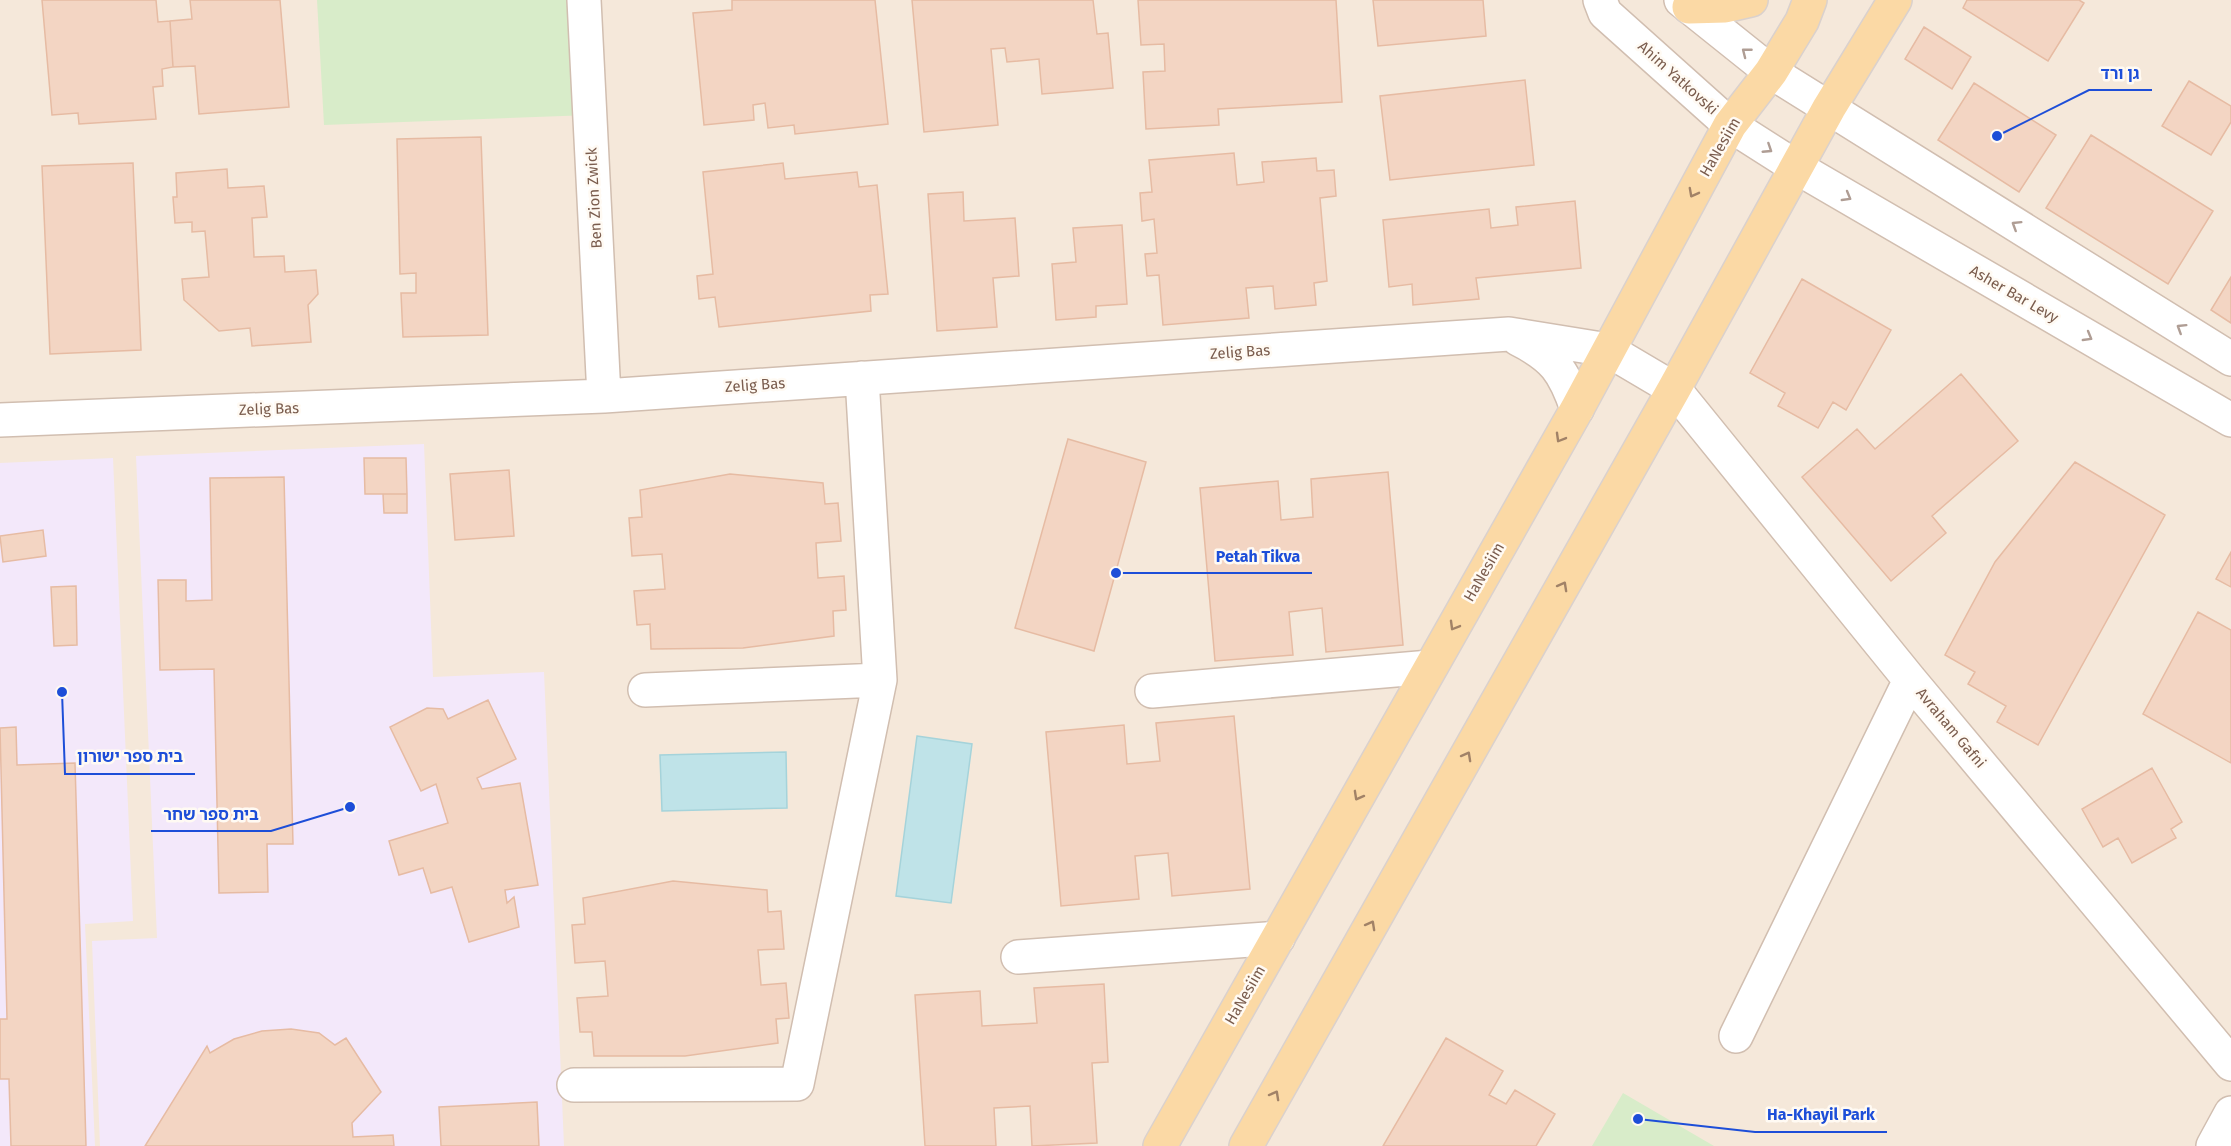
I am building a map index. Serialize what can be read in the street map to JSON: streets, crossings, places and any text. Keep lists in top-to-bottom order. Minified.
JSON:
{"streets":{"main road":["HaNesiim"],"street":["Ahim Yatkovski","Ben Zion Zwick","Asher Bar Levy","Zelig Bas","Avraham Gafni"]},"crossings":[["Ahim Yatkovski","HaNesiim"],["Ahim Yatkovski","Asher Bar Levy"],["HaNesiim","Zelig Bas"],["Ben Zion Zwick","Zelig Bas"],["Zelig Bas","Avraham Gafni"]],"places":["גן ורד","Petah Tikva","בית ספר ישורון","בית ספר שחר","Ha-Khayil Park"]}
